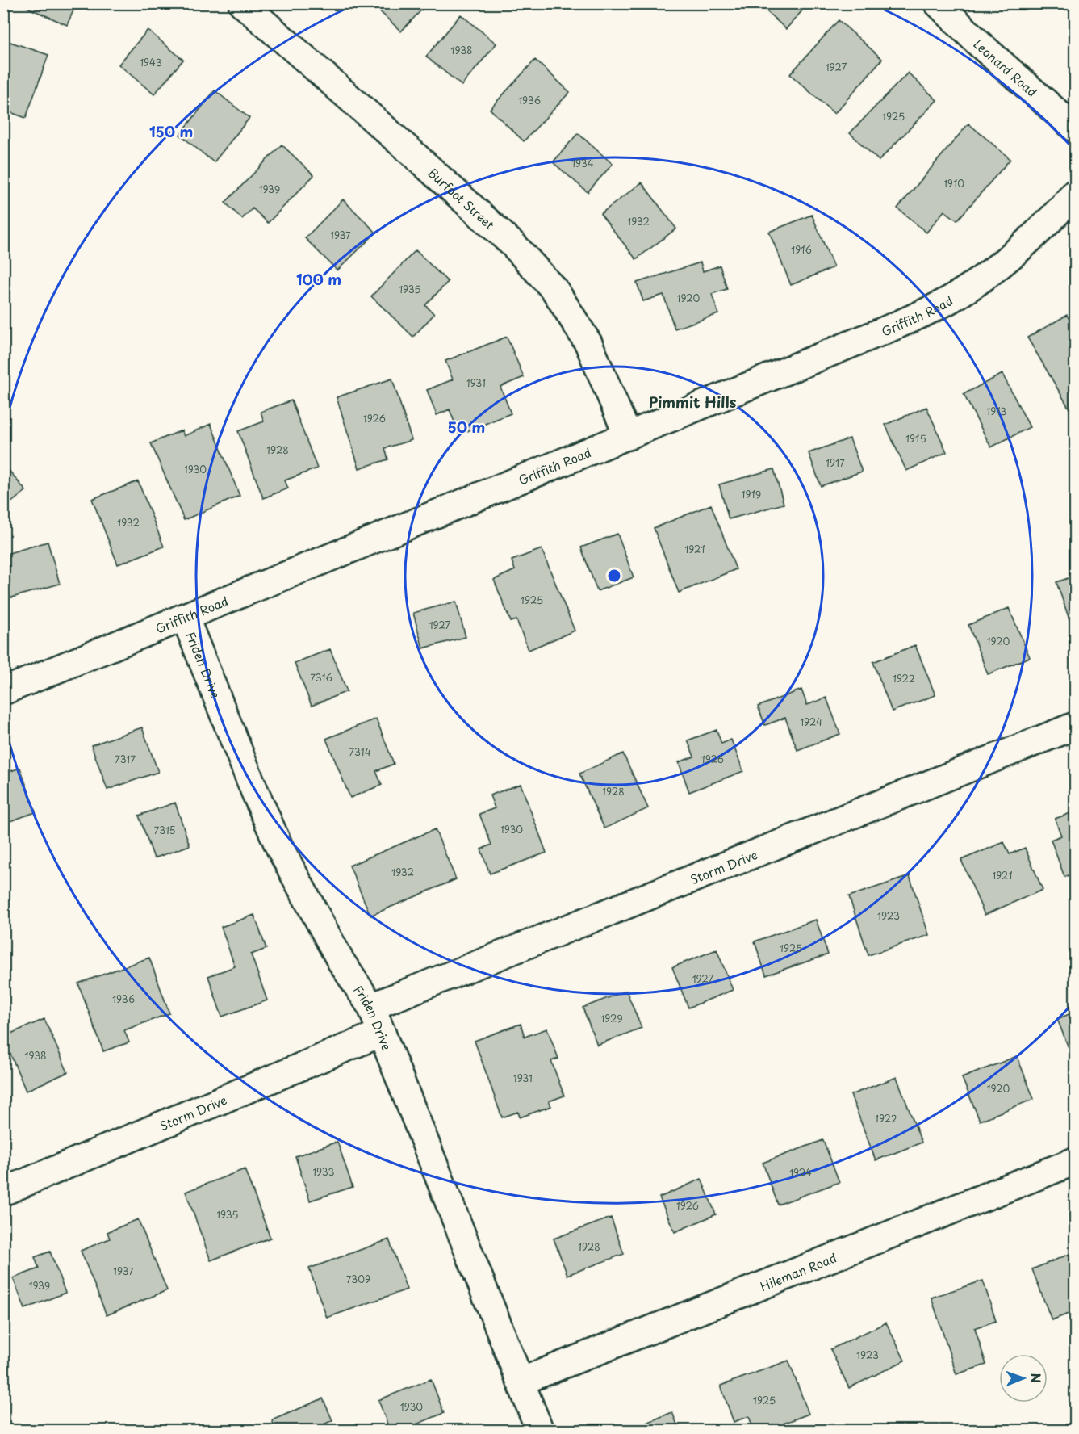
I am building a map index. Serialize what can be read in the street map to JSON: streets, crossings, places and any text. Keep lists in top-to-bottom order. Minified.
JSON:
{"streets":{"street":["Leonard Road","Burfoot Street","Griffith Road","Friden Drive","Storm Drive","Hileman Road"]},"crossings":[["Burfoot Street","Griffith Road"],["Griffith Road","Friden Drive"],["Friden Drive","Storm Drive"],["Friden Drive","Hileman Road"]],"districts":["Pimmit Hills"],"house_numbers":["1938","1943","1927","1936","1925","1934","1910","1939","1932","1937","1916","1935","1920","1931","1913","1926","1915","1928","1917","1930","1919","1932","1921","1925","1927","1920","7316","1922","1924","7314","7317","1926","1928","1930","7315","1932","1921","1923","1925","1927","1936","1929","1938","1931","1920","1922","1933","1924","1926","1935","1928","1937","7309","1939","1923","1925","1930"],"north":"right","rings":["150 m","100 m","50 m"]}
